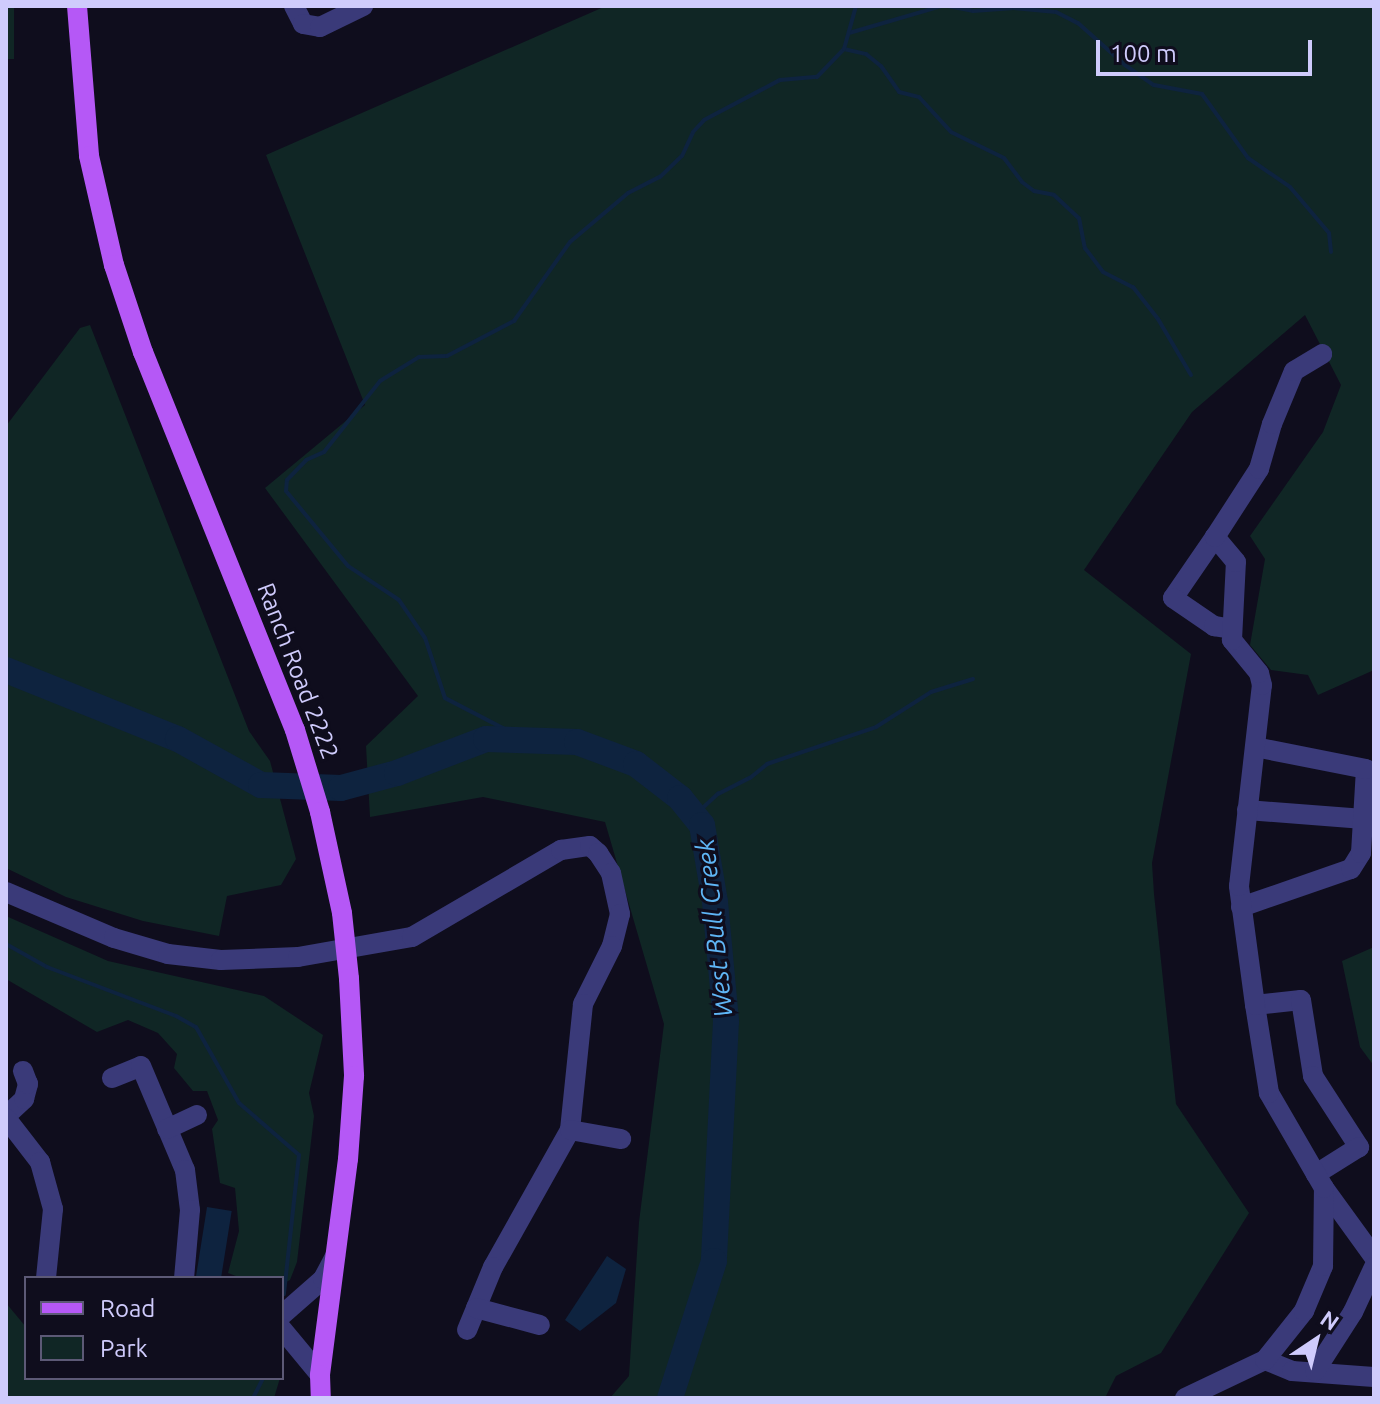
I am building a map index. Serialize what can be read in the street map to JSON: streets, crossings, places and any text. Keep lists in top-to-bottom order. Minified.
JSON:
{"streets":{"main road":["Ranch Road 2222"]},"water":["West Bull Creek"],"legend":["Road","Park"],"scale_bar":"100 m","north":"top right"}
